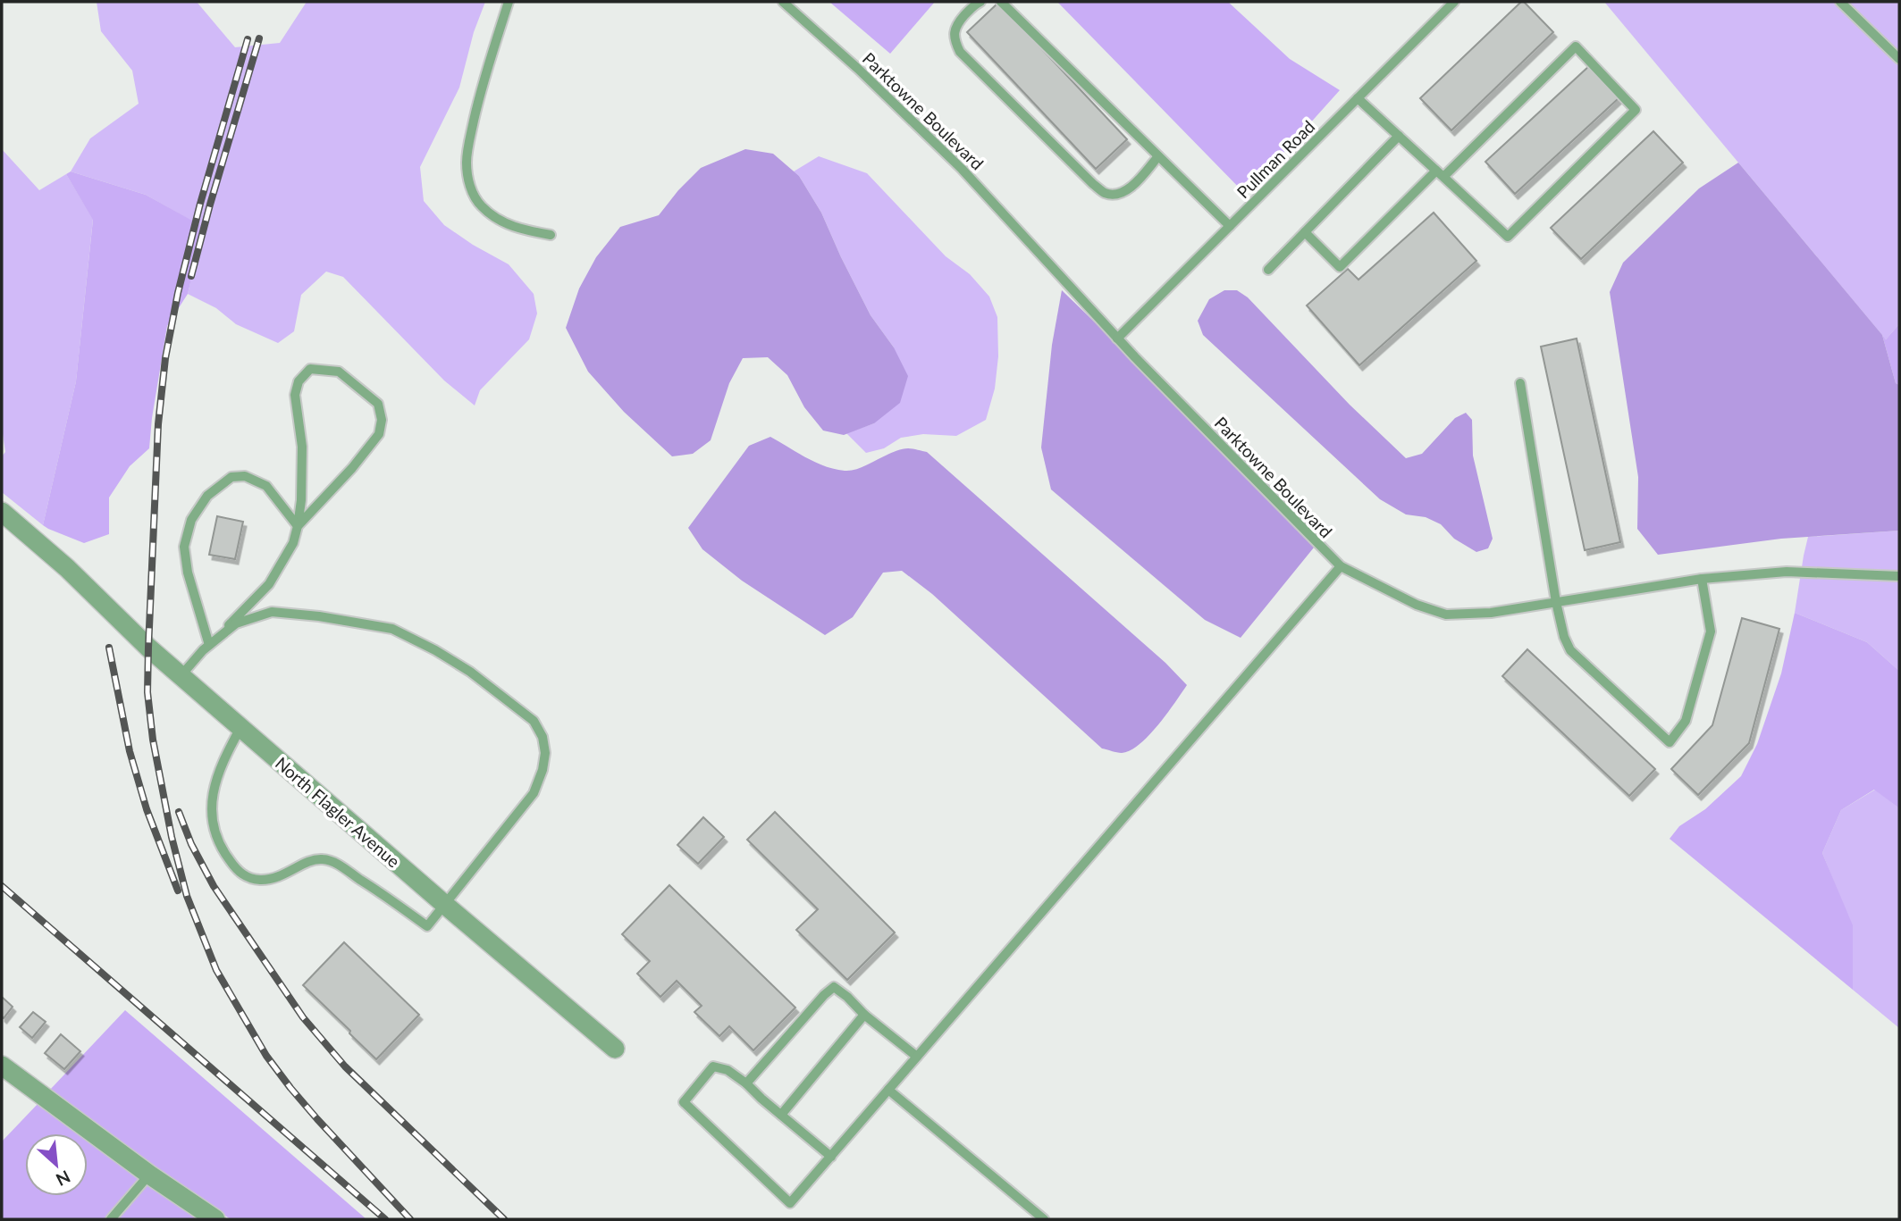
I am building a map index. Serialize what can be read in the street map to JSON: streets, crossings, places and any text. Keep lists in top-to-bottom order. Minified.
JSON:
{"streets":{"street":["North Flagler Avenue"],"lane":["Parktowne Boulevard","Pullman Road"]},"crossings":[["Parktowne Boulevard","Pullman Road"]],"north":"bottom right"}
